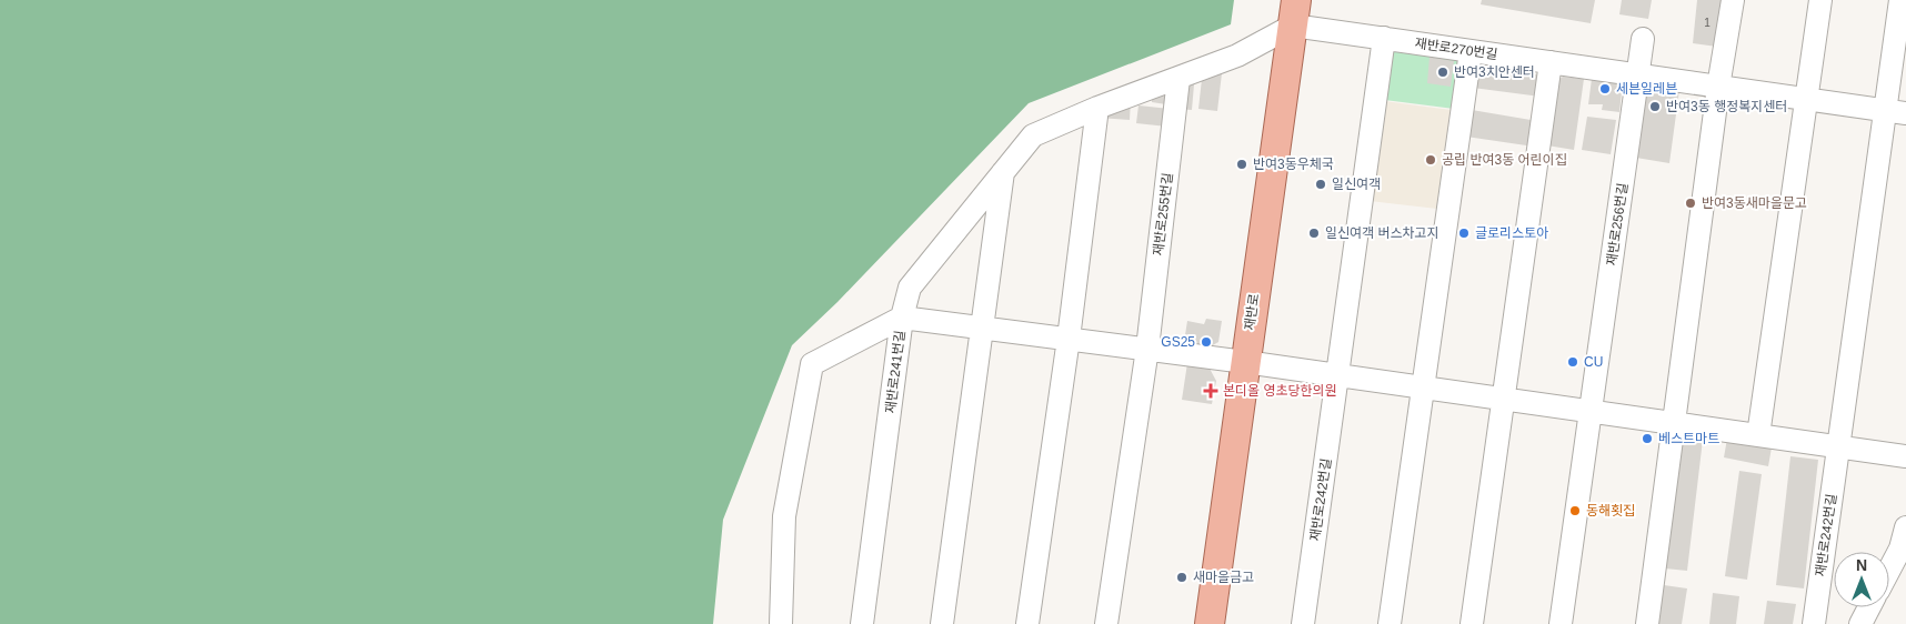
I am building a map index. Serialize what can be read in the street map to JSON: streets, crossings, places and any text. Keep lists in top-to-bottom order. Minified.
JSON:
{"streets":{"main road":["재반로"],"street":["재반로270번길","재반로255번길","재반로256번길","재반로241번길","재반로242번길"]},"crossings":[["재반로270번길","재반로256번길"],["재반로270번길","재반로"]],"places":{"other":["반여3치안센터","세븐일레븐","반여3동 행정복지센터","공립 반여3동 어린이집","반여3동우체국","일신여객","반여3동새마을문고","일신여객 버스차고지","글로리스토아","GS25","CU","베스트마트","동해횟집","새마을금고"],"health":["본디올 영초당한의원"]},"house_numbers":["1"],"north":"top"}
